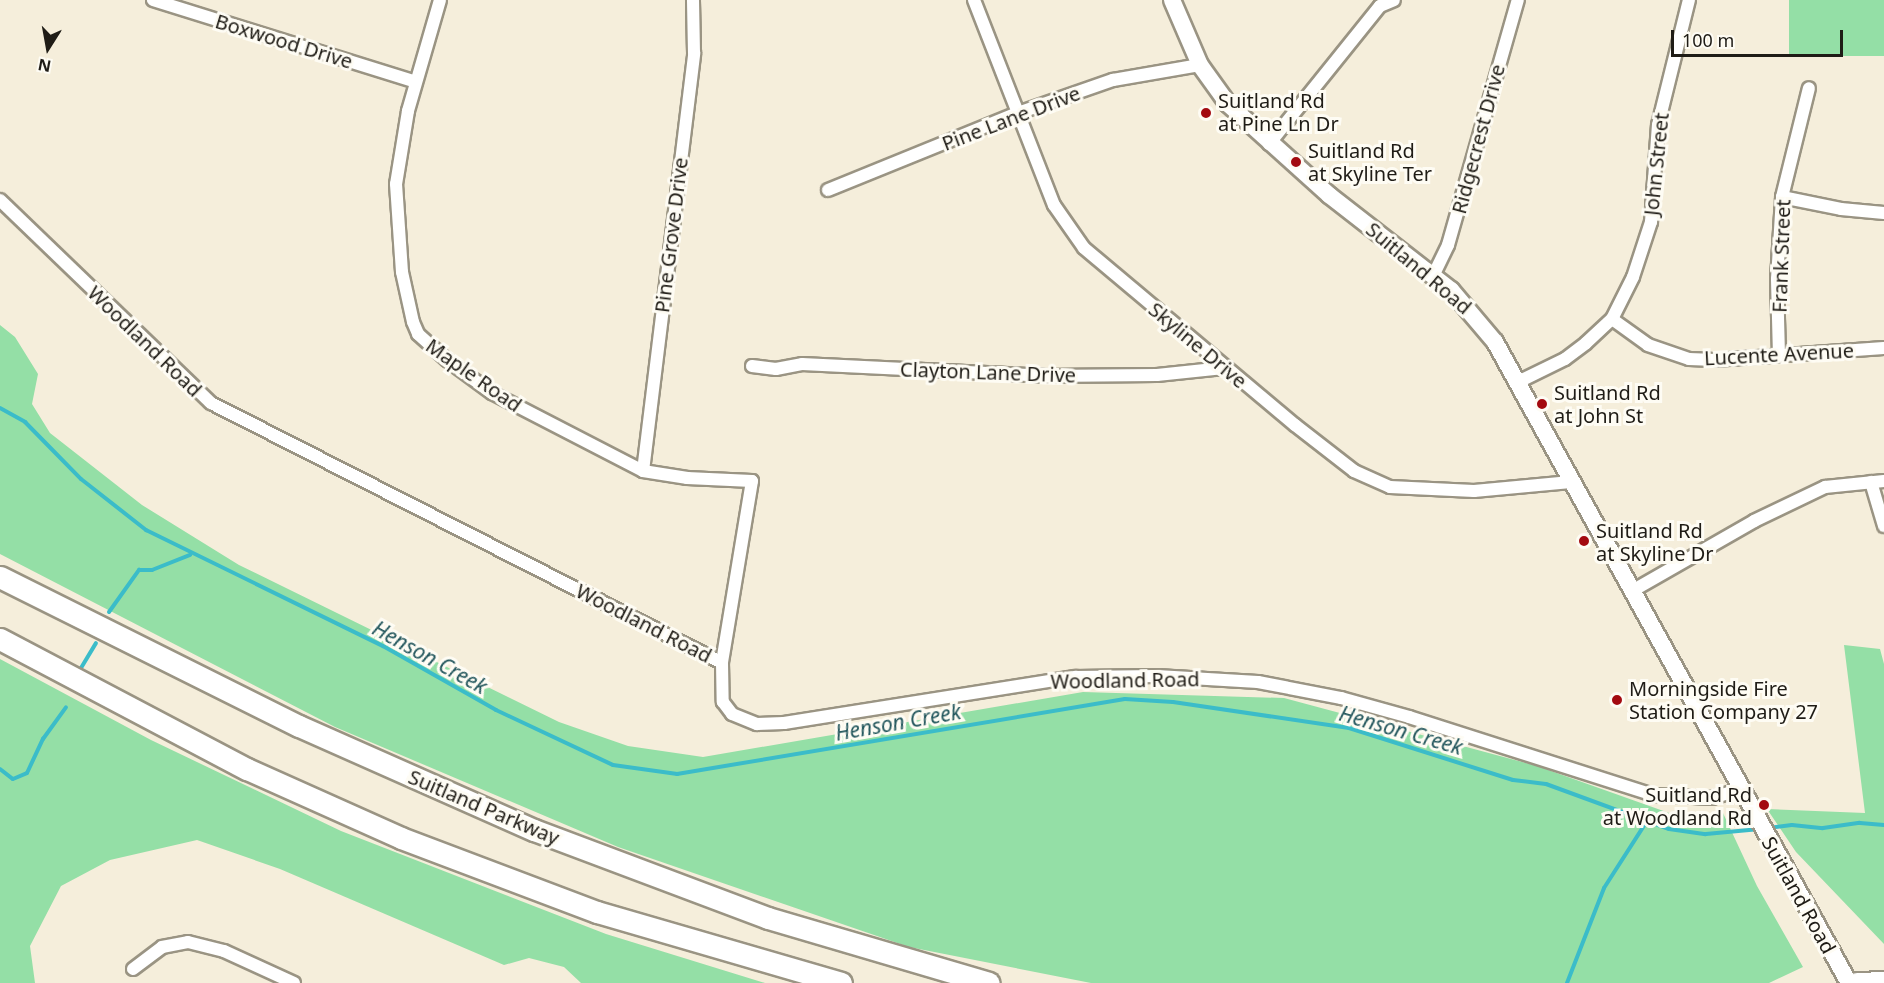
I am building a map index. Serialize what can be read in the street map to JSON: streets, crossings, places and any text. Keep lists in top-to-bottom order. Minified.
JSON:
{"streets":{"highway":["Suitland Parkway"],"main road":["Suitland Road"],"street":["Boxwood Drive","Pine Lane Drive","Ridgecrest Drive","John Street","Pine Grove Drive","Frank Street","Woodland Road","Skyline Drive","Lucente Avenue","Clayton Lane Drive","Maple Road"]},"crossings":[["Boxwood Drive","Maple Road"],["Pine Lane Drive","Suitland Road"],["Pine Lane Drive","Skyline Drive"],["Ridgecrest Drive","Suitland Road"],["John Street","Suitland Road"],["John Street","Lucente Avenue"],["Pine Grove Drive","Maple Road"],["Frank Street","Lucente Avenue"],["Suitland Road","Woodland Road"],["Suitland Road","Skyline Drive"],["Woodland Road","Maple Road"],["Skyline Drive","Clayton Lane Drive"]],"water":["Henson Creek"],"places":["Suitland Rd at Pine Ln Dr","Suitland Rd at Skyline Ter","Suitland Rd at John St","Suitland Rd at Skyline Dr","Morningside Fire Station Company 27","Suitland Rd at Woodland Rd"],"scale_bar":"100 m","north":"bottom"}
